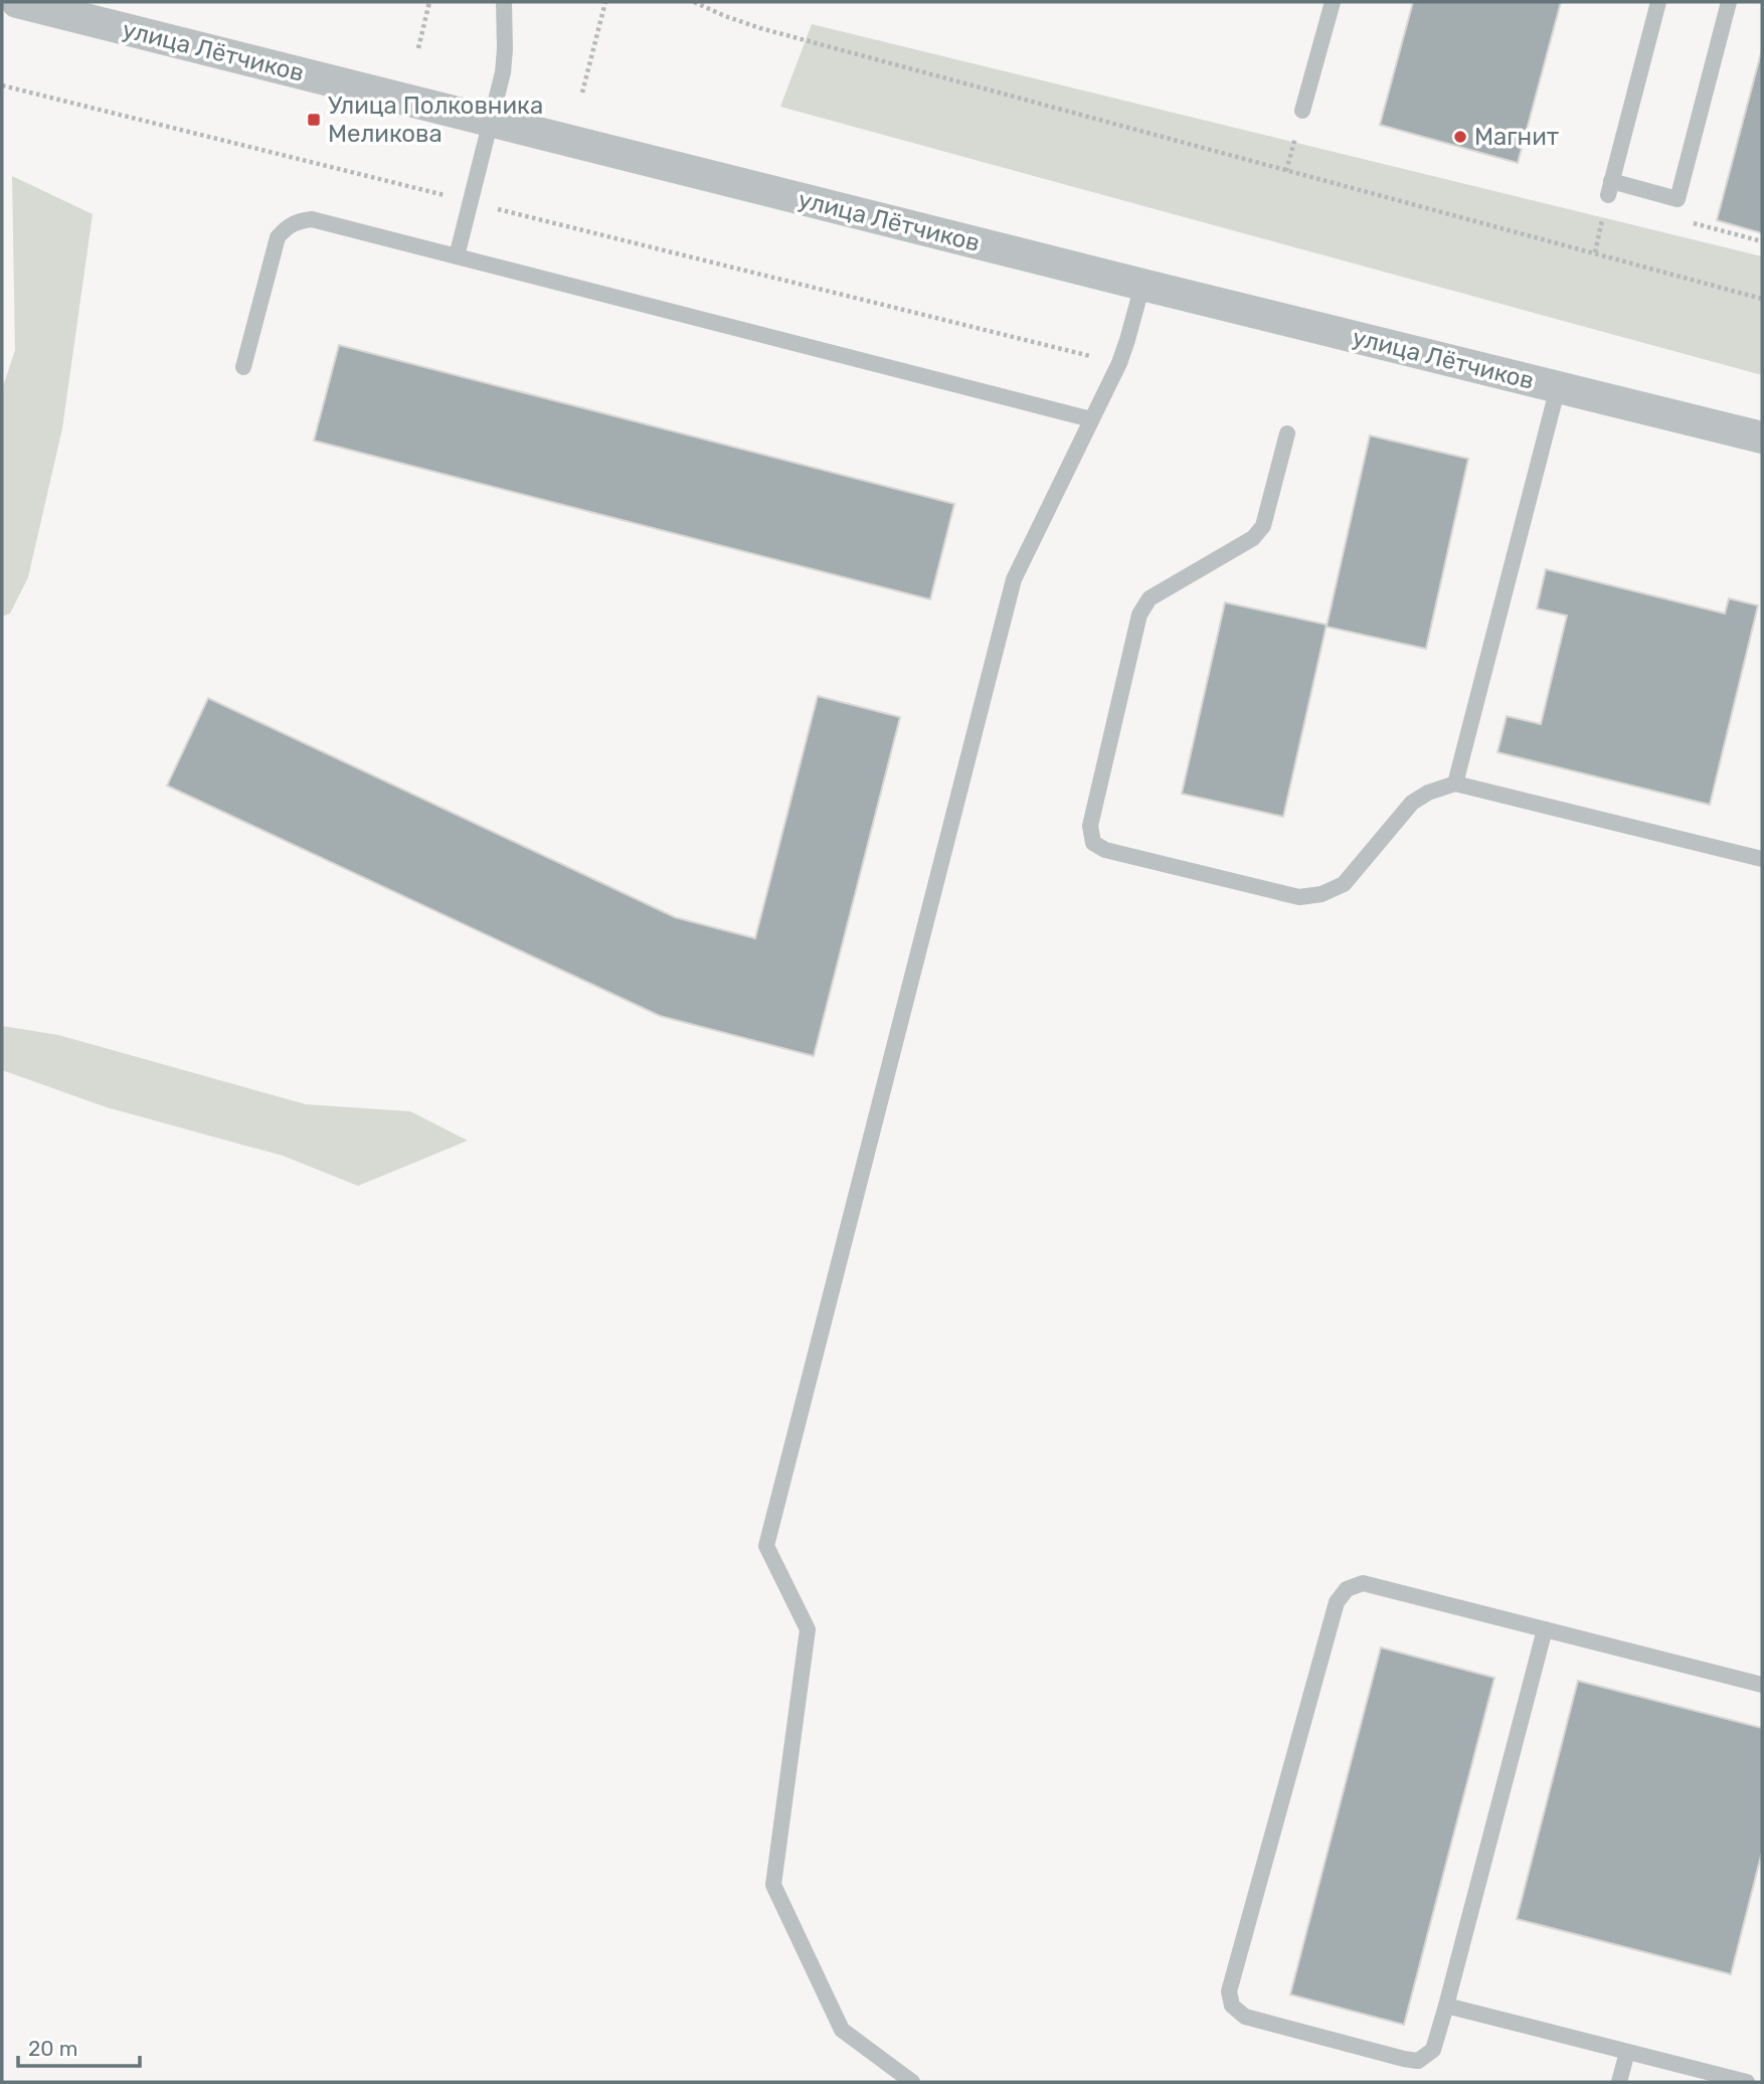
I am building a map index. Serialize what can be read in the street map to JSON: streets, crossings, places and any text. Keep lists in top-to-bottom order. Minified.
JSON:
{"streets":{"street":["улица Лётчиков"]},"places":{"transit":["Улица Полковника Меликова"],"other":["Магнит"]},"scale_bar":"20 m"}
